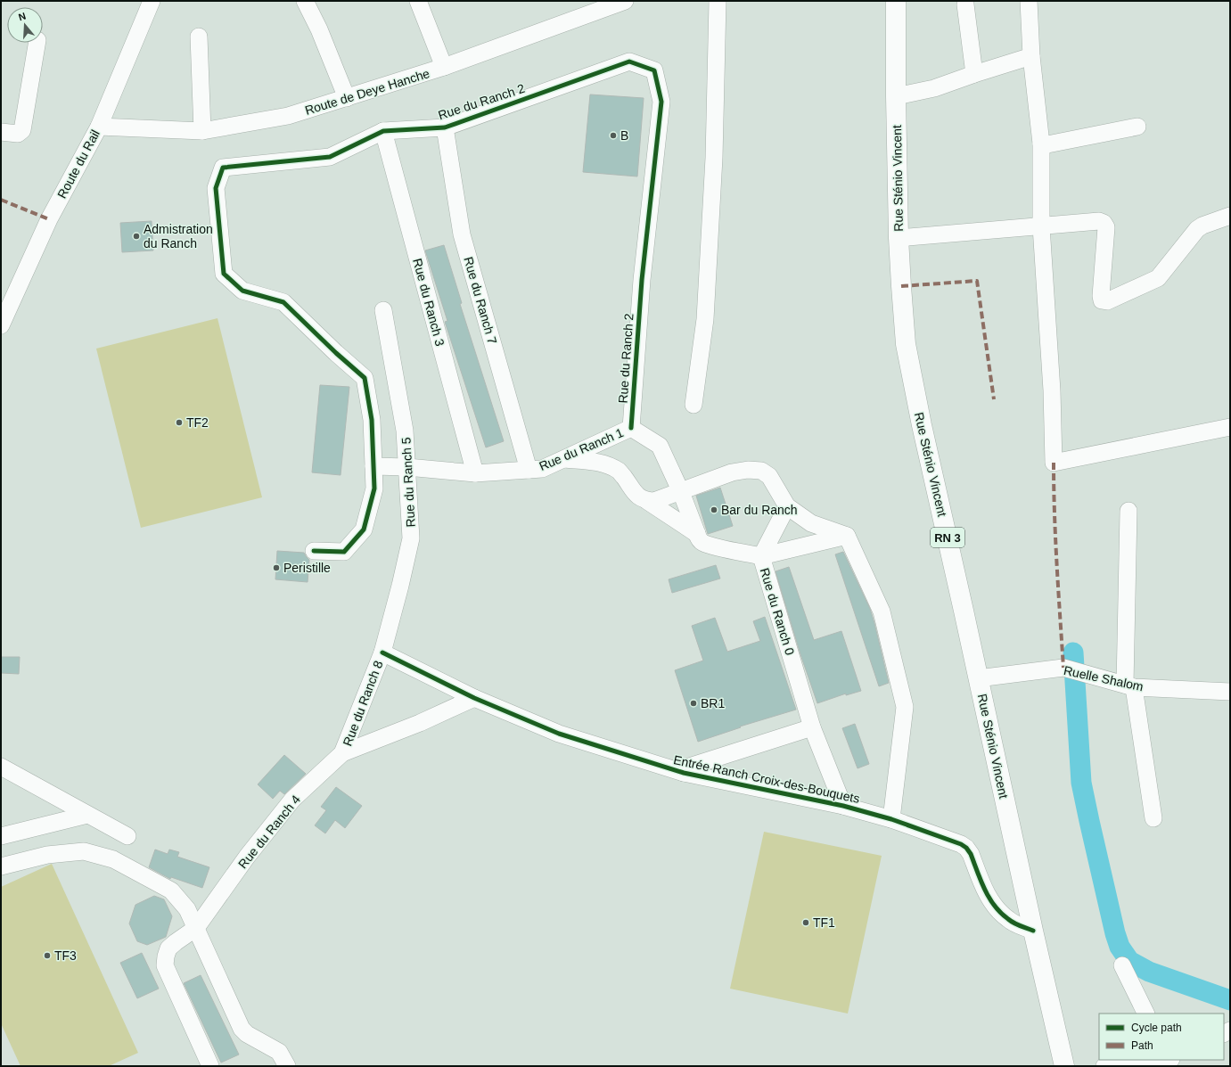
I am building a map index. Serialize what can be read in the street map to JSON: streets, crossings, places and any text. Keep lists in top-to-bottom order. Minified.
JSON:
{"streets":{"main road":["Rue Sténio Vincent","RN 3"],"street":["Route de Deye Hanche","Rue du Ranch 2","Route du Rail","Rue du Ranch 7","Rue du Ranch 3","Rue du Ranch 1","Rue du Ranch 5","Rue du Ranch 0","Ruelle Shalom","Rue du Ranch 8","Entrée Ranch Croix-des-Bouquets","Rue du Ranch 4"]},"crossings":[["Route de Deye Hanche","Route du Rail"],["Rue du Ranch 2","Rue du Ranch 7"],["Rue du Ranch 2","Rue du Ranch 3"],["Rue du Ranch 2","Rue du Ranch 1"],["Rue Sténio Vincent","Ruelle Shalom"],["Rue Sténio Vincent","Entrée Ranch Croix-des-Bouquets"],["Rue du Ranch 7","Rue du Ranch 1"],["Rue du Ranch 3","Rue du Ranch 1"],["Rue du Ranch 1","Rue du Ranch 5"],["Rue du Ranch 1","Rue du Ranch 0"],["Rue du Ranch 5","Rue du Ranch 8"],["Rue du Ranch 5","Entrée Ranch Croix-des-Bouquets"],["Rue du Ranch 0","Entrée Ranch Croix-des-Bouquets"],["Rue du Ranch 8","Entrée Ranch Croix-des-Bouquets"],["Rue du Ranch 8","Rue du Ranch 4"],["Entrée Ranch Croix-des-Bouquets","Rue du Ranch 4"]],"places":["B","Admistration du Ranch","TF2","Bar du Ranch","Peristille","BR1","TF1","TF3"],"legend":["Cycle path","Path"],"north":"top"}
